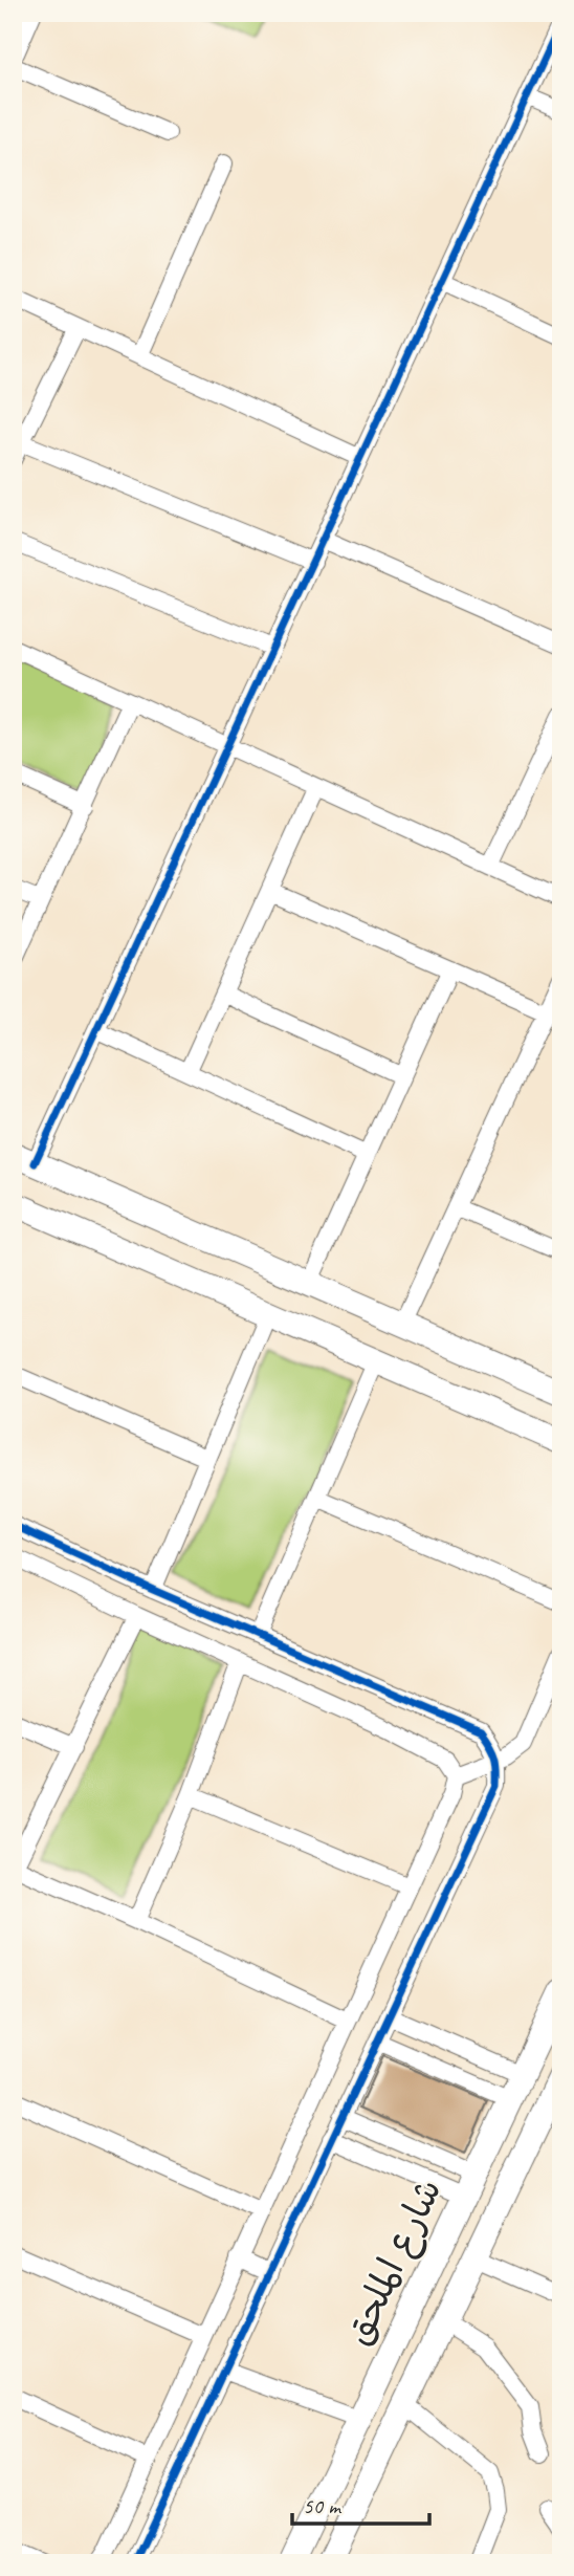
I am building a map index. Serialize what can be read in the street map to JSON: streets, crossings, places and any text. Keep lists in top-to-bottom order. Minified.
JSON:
{"streets":{"street":["شارع الملحق"]},"scale_bar":"50 m"}
